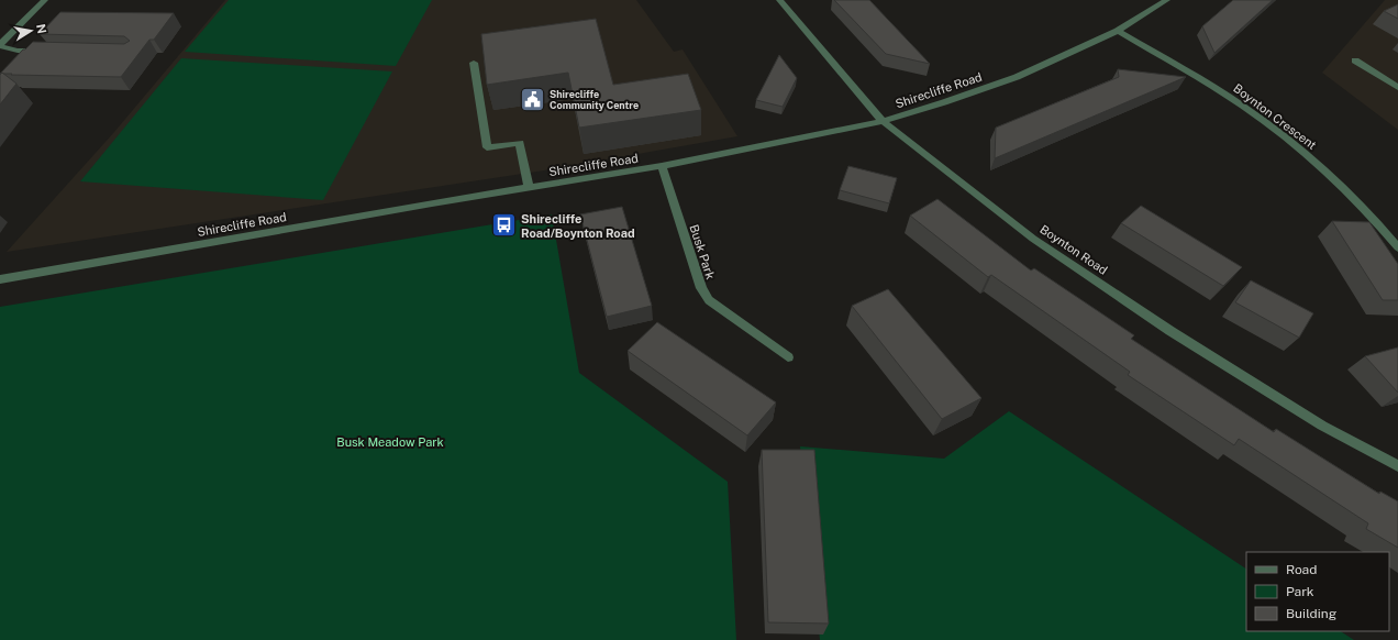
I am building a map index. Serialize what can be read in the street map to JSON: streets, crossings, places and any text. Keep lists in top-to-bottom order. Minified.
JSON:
{"streets":{"street":["Shirecliffe Road","Boynton Crescent","Boynton Road","Busk Park"]},"crossings":[["Shirecliffe Road","Boynton Crescent"],["Shirecliffe Road","Boynton Road"],["Shirecliffe Road","Busk Park"]],"parks":["Busk Meadow Park"],"places":{"public building":["Shirecliffe Community Centre"],"bus stop":["Shirecliffe Road/Boynton Road"]},"legend":["Road","Park","Building"],"north":"right"}
